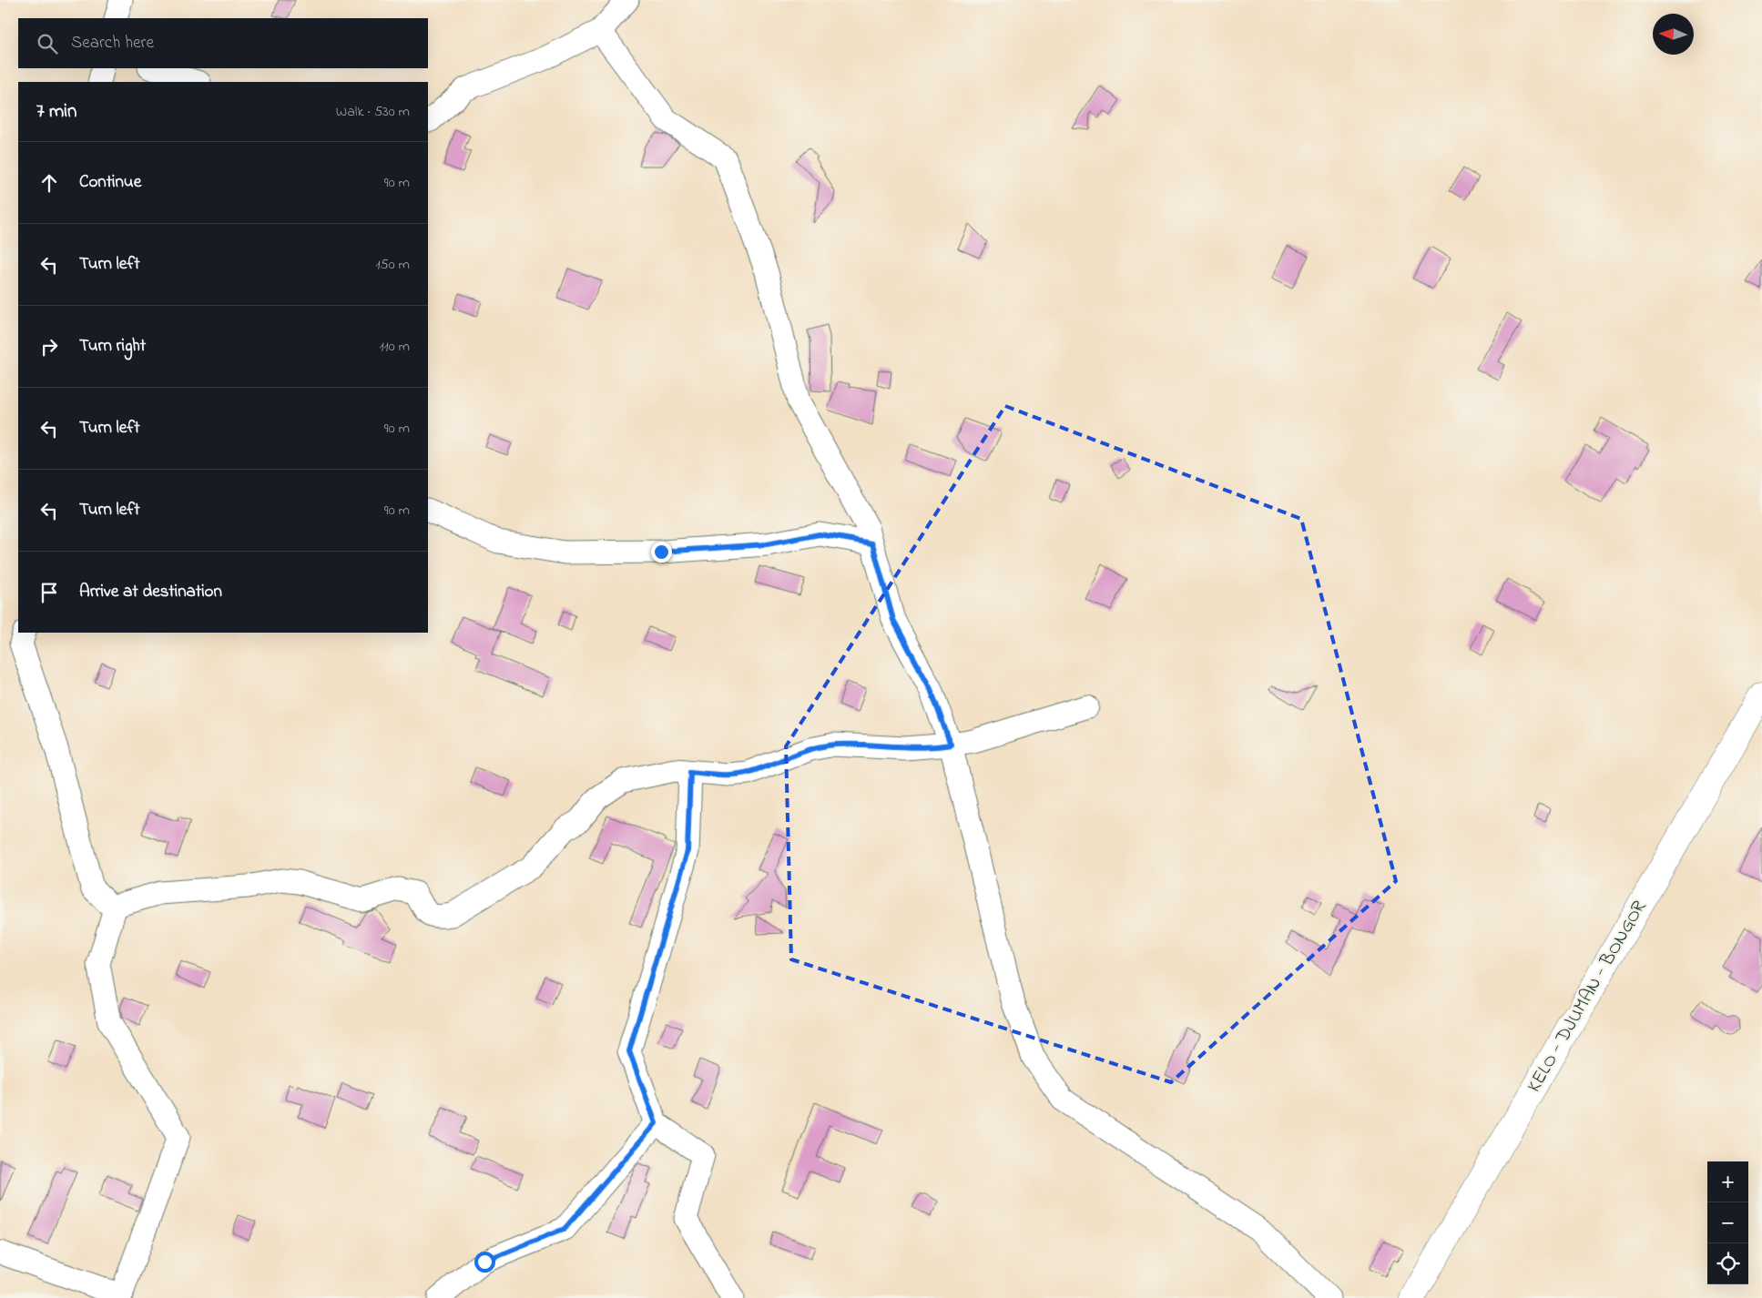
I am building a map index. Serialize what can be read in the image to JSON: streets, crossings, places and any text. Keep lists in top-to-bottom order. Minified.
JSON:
{"streets":{"highway":["KELO - DJUMAN - BONGOR"]},"north":"left","page":{"search":"Search here","heading":["7 min","Walk · 530 m"],"list":[["Continue","90 m"],["Turn left","150 m"],["Turn right","110 m"],["Turn left","90 m"],["Turn left","90 m"],"Arrive at destination"],"map_buttons":["+","−"]}}
